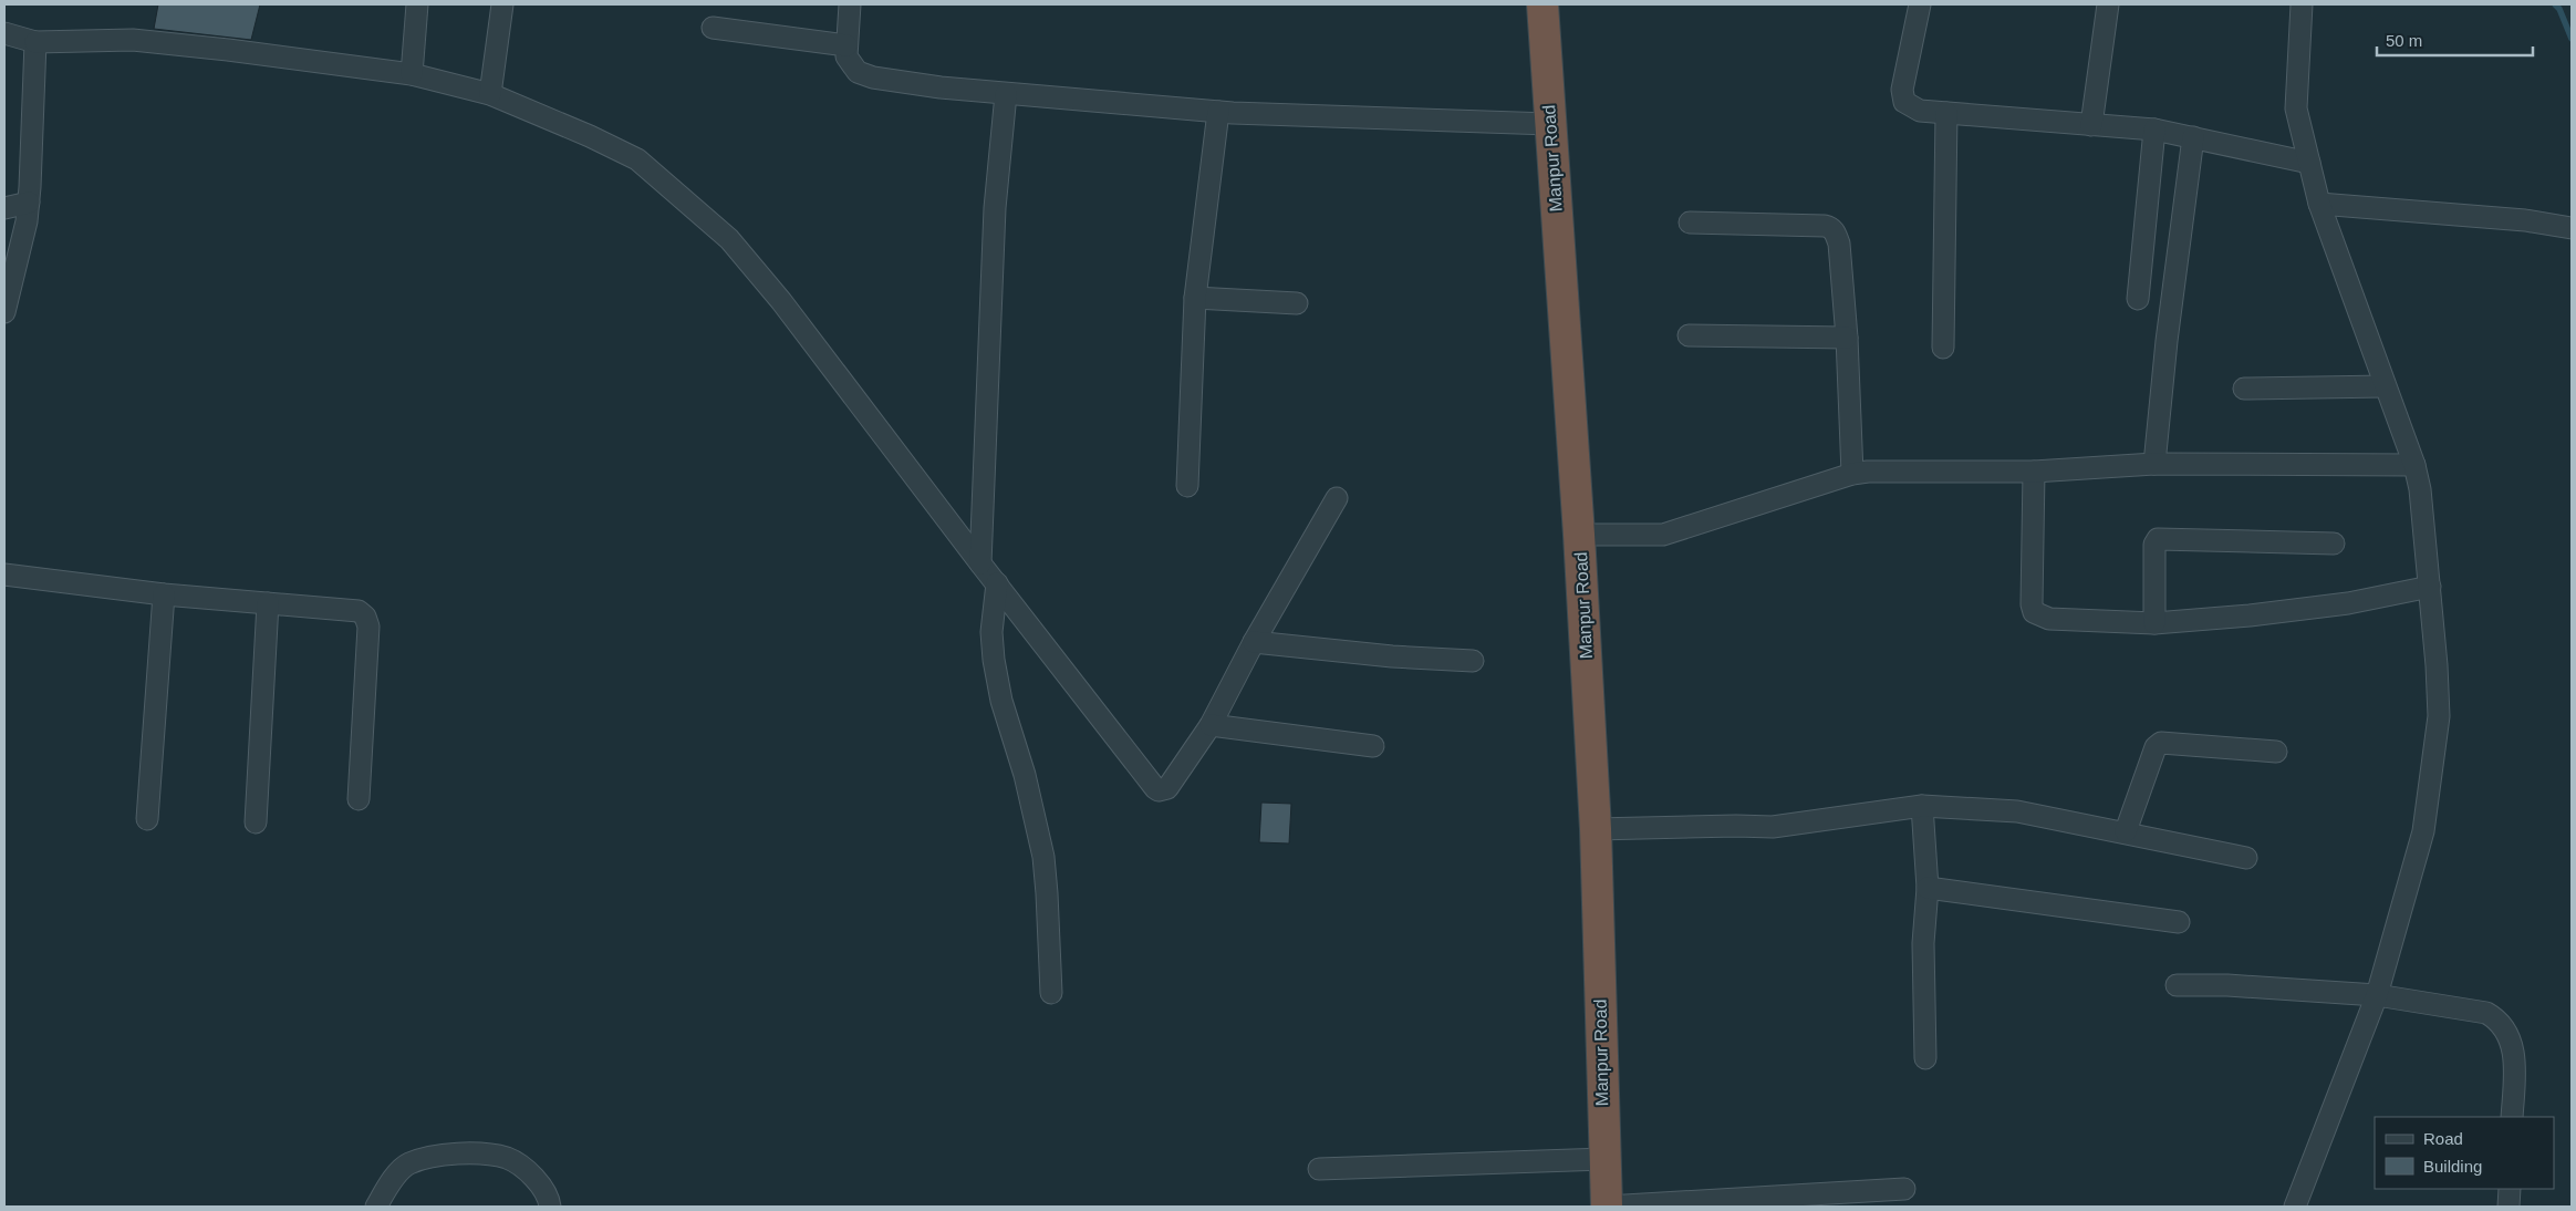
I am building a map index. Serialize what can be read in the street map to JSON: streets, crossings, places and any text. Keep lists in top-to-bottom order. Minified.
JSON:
{"streets":{"highway":["Manpur Road"]},"legend":["Road","Building"],"scale_bar":"50 m"}
